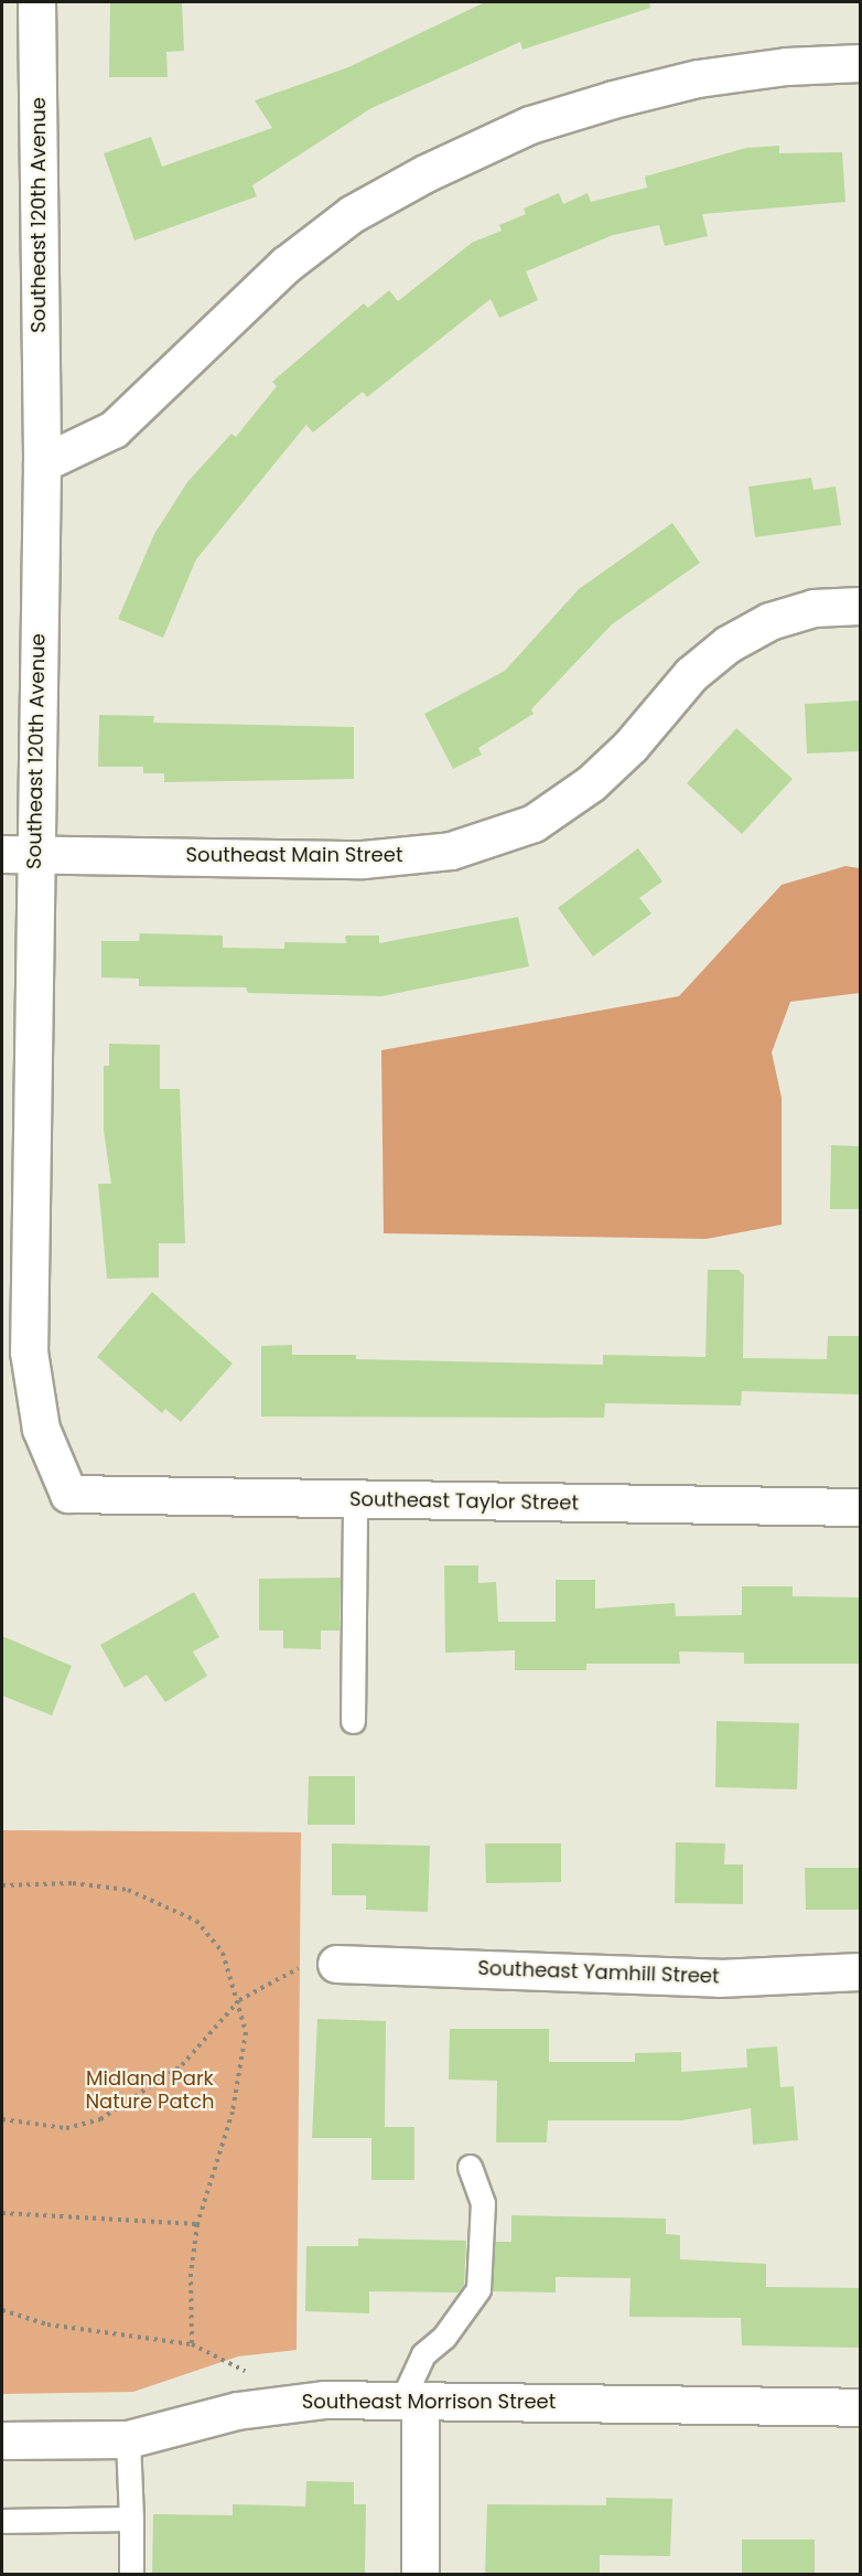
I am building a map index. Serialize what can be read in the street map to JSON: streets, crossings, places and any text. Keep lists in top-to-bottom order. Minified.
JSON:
{"streets":{"street":["Southeast 120th Avenue","Southeast Main Street","Southeast Taylor Street","Southeast Yamhill Street","Southeast Morrison Street"]},"crossings":[["Southeast 120th Avenue","Southeast Main Street"],["Southeast 120th Avenue","Southeast Taylor Street"]],"parks":["Midland Park Nature Patch"]}
